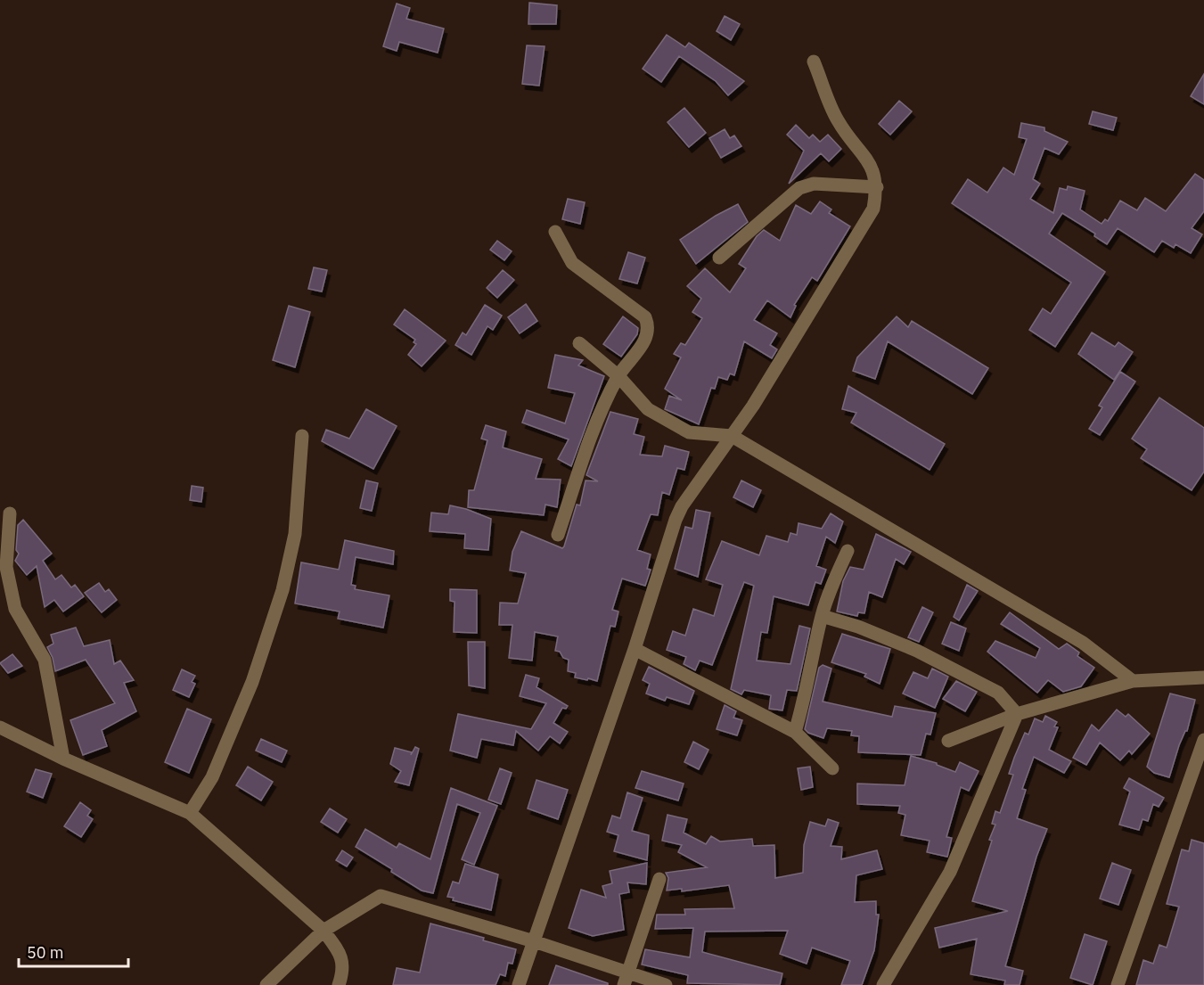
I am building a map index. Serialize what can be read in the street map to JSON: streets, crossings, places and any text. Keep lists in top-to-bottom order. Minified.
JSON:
{"scale_bar":"50 m"}
